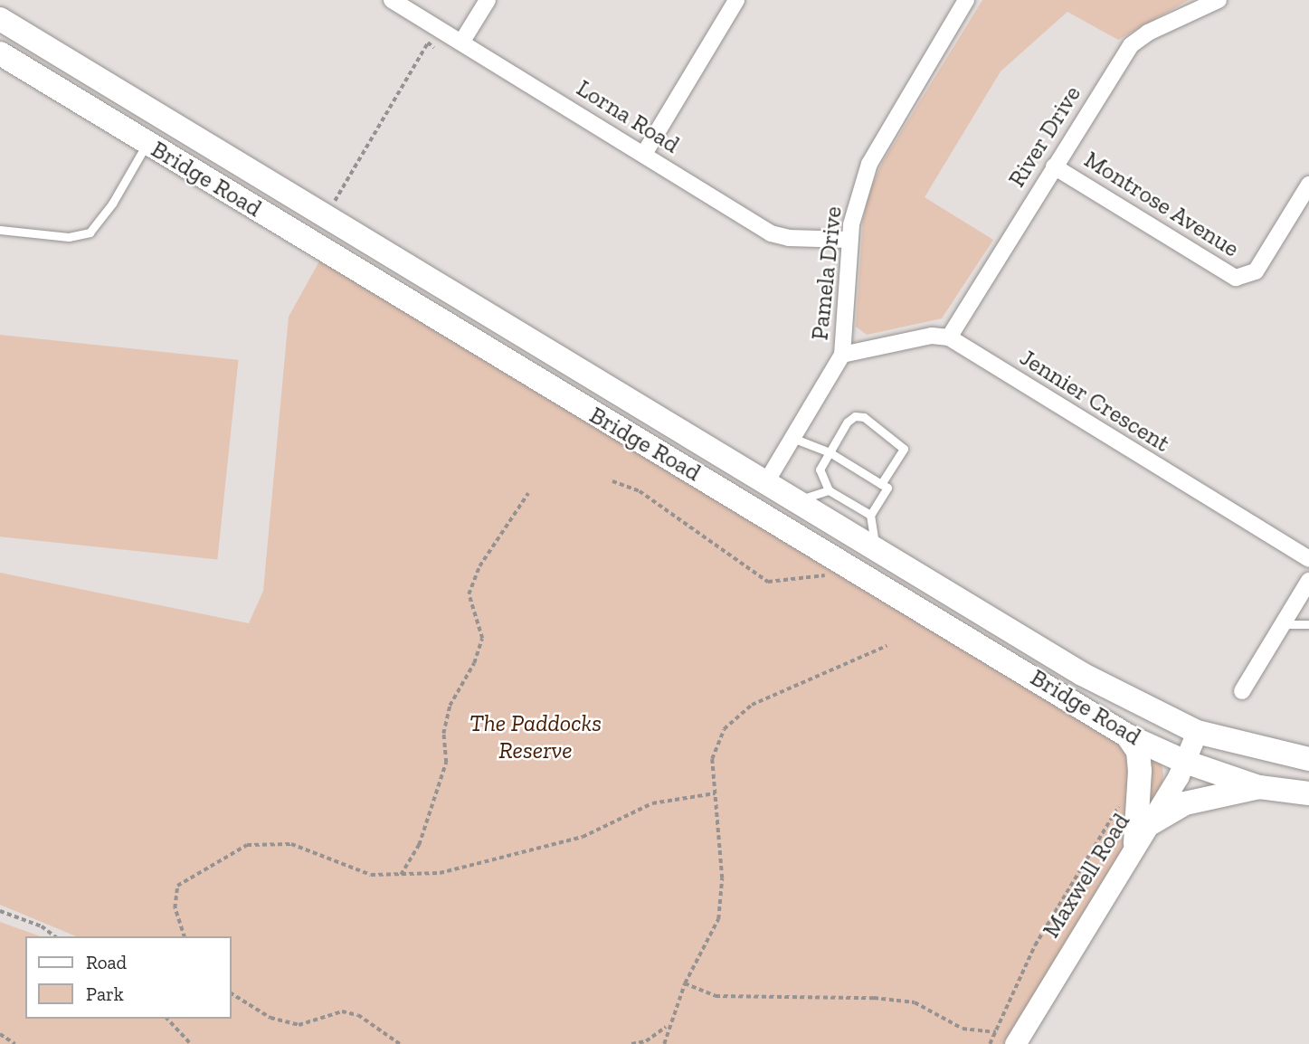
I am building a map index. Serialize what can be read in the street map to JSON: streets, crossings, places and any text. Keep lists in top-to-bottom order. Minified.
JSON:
{"streets":{"main road":["Bridge Road"],"street":["Lorna Road","River Drive","Montrose Avenue","Pamela Drive","Jennier Crescent","Maxwell Road"]},"crossings":[["Lorna Road","Pamela Drive"],["River Drive","Montrose Avenue"],["River Drive","Jennier Crescent"],["Bridge Road","Pamela Drive"],["Bridge Road","Maxwell Road"]],"parks":["The Paddocks Reserve"],"legend":["Road","Park"]}
